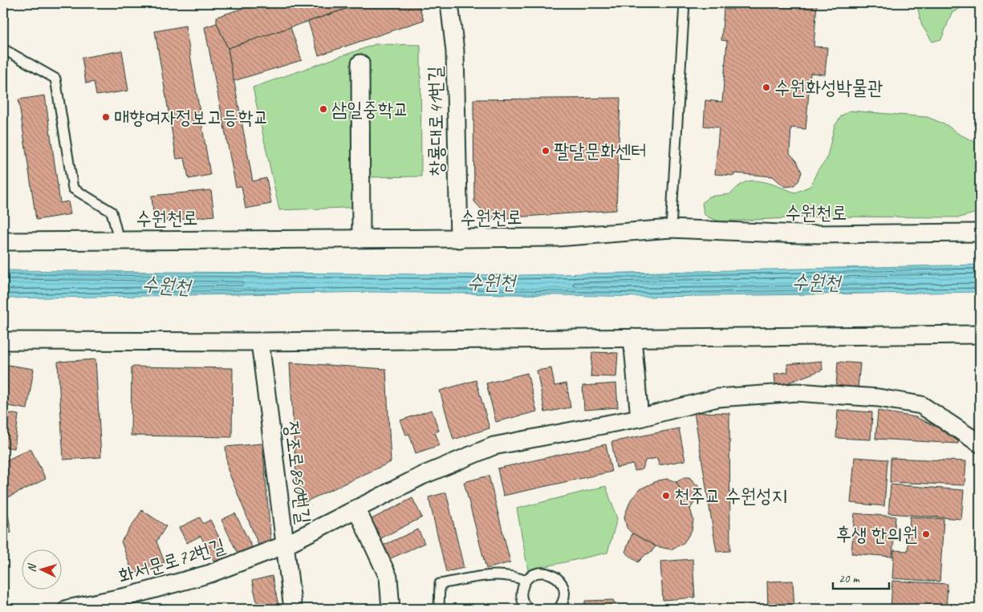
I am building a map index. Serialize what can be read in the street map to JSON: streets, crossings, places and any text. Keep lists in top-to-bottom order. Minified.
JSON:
{"streets":{"street":["창룡대로41번길","수원천로","정조로850번길","화서문로72번길"]},"crossings":[["창룡대로41번길","수원천로"],["정조로850번길","화서문로72번길"]],"water":["수원천"],"places":["수원화성박물관","삼일중학교","매향여자정보고등학교","팔달문화센터","천주교 수원성지","후생 한의원"],"scale_bar":"20 m","north":"left"}
